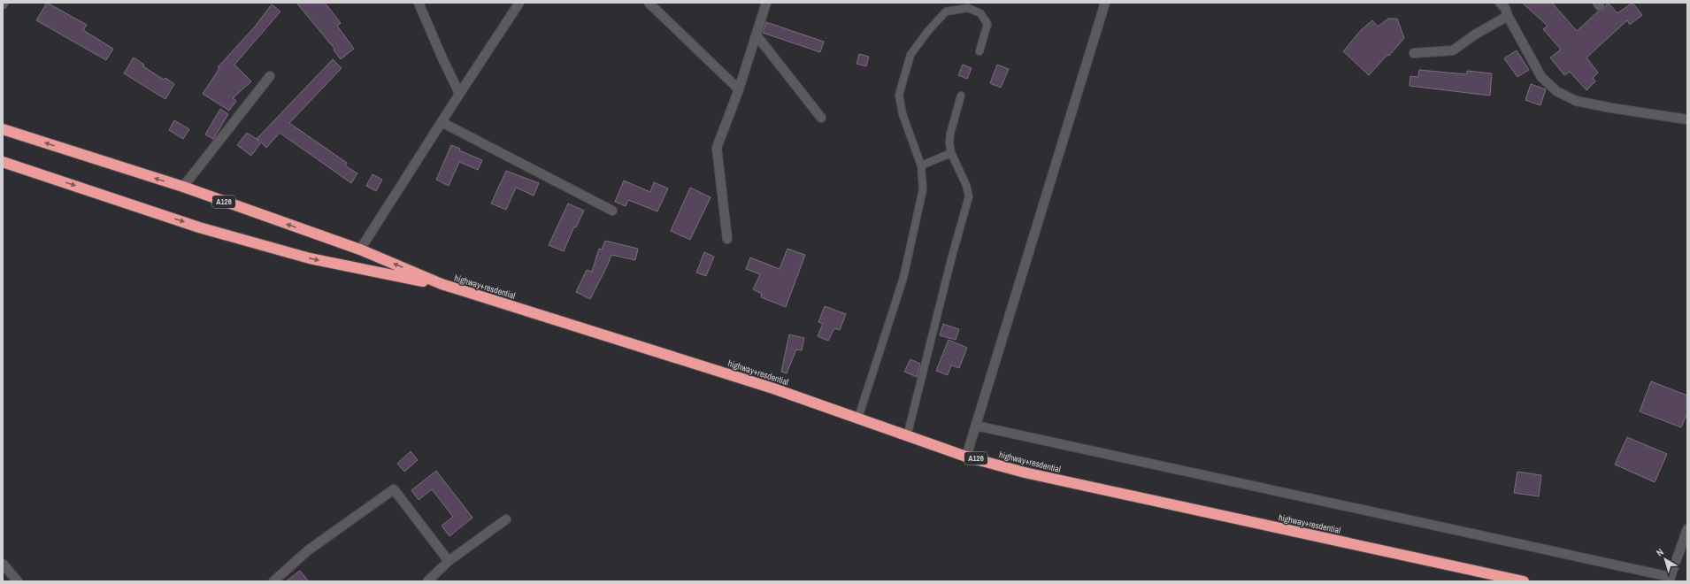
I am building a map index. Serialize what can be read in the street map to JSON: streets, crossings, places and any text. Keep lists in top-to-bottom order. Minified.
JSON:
{"streets":{"highway":["A126","highway+resdential"]},"crossings":[["A126","highway+resdential"]],"north":"top left"}
